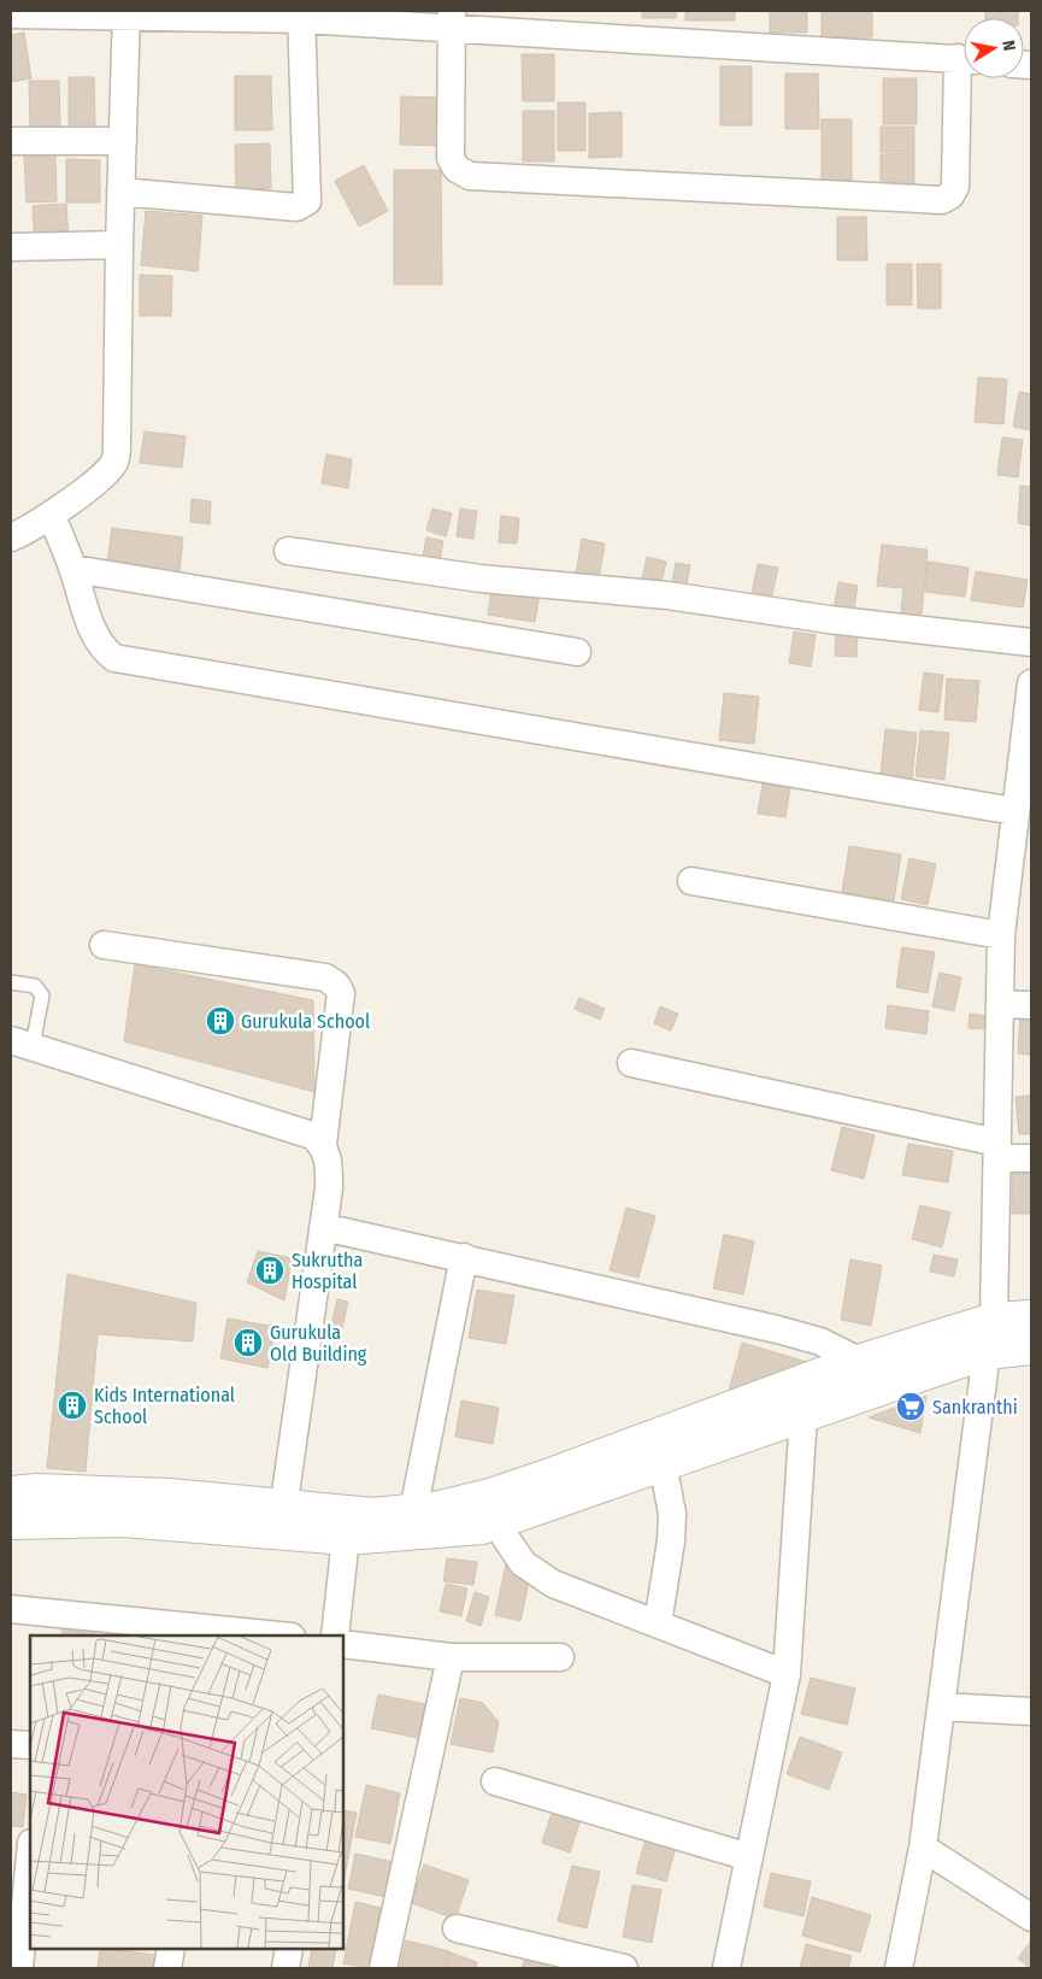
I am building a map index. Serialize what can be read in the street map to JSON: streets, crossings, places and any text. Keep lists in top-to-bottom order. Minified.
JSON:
{"places":{"building":["Gurukula School","Sukrutha Hospital","Gurukula Old Building","Kids International School"],"supermarket":["Sankranthi"]},"north":"right"}
